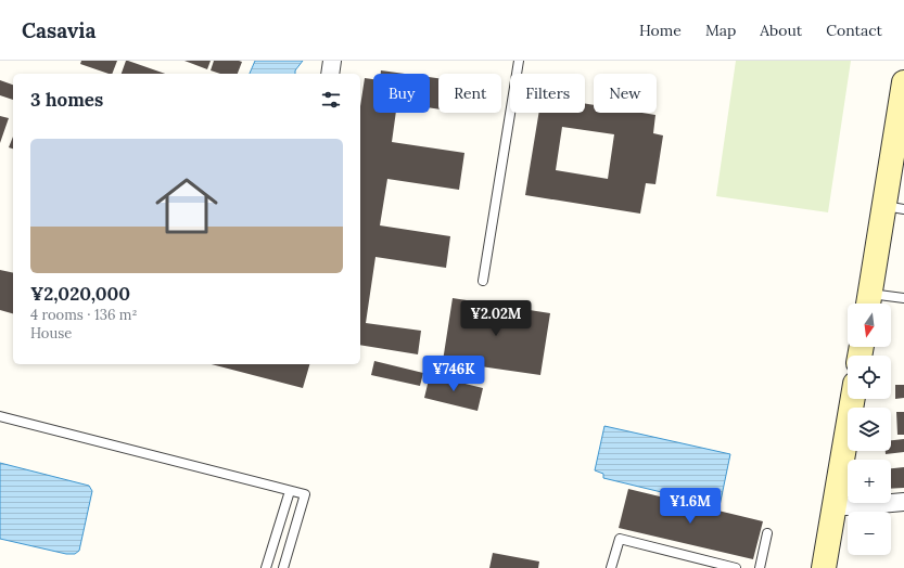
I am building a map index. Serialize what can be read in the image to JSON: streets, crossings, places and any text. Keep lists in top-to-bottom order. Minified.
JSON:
{"north":"bottom","page":{"header":"Casavia","nav":["Home","Map","About","Contact"],"chip":["Buy","Rent","Filters","New"],"heading":"3 homes","list":[{"name":"¥2,020,000","note":"4 rooms · 136 m² · House"}],"price":["¥2.02M","¥746K","¥1.6M"],"map_buttons":["+","−"]}}
